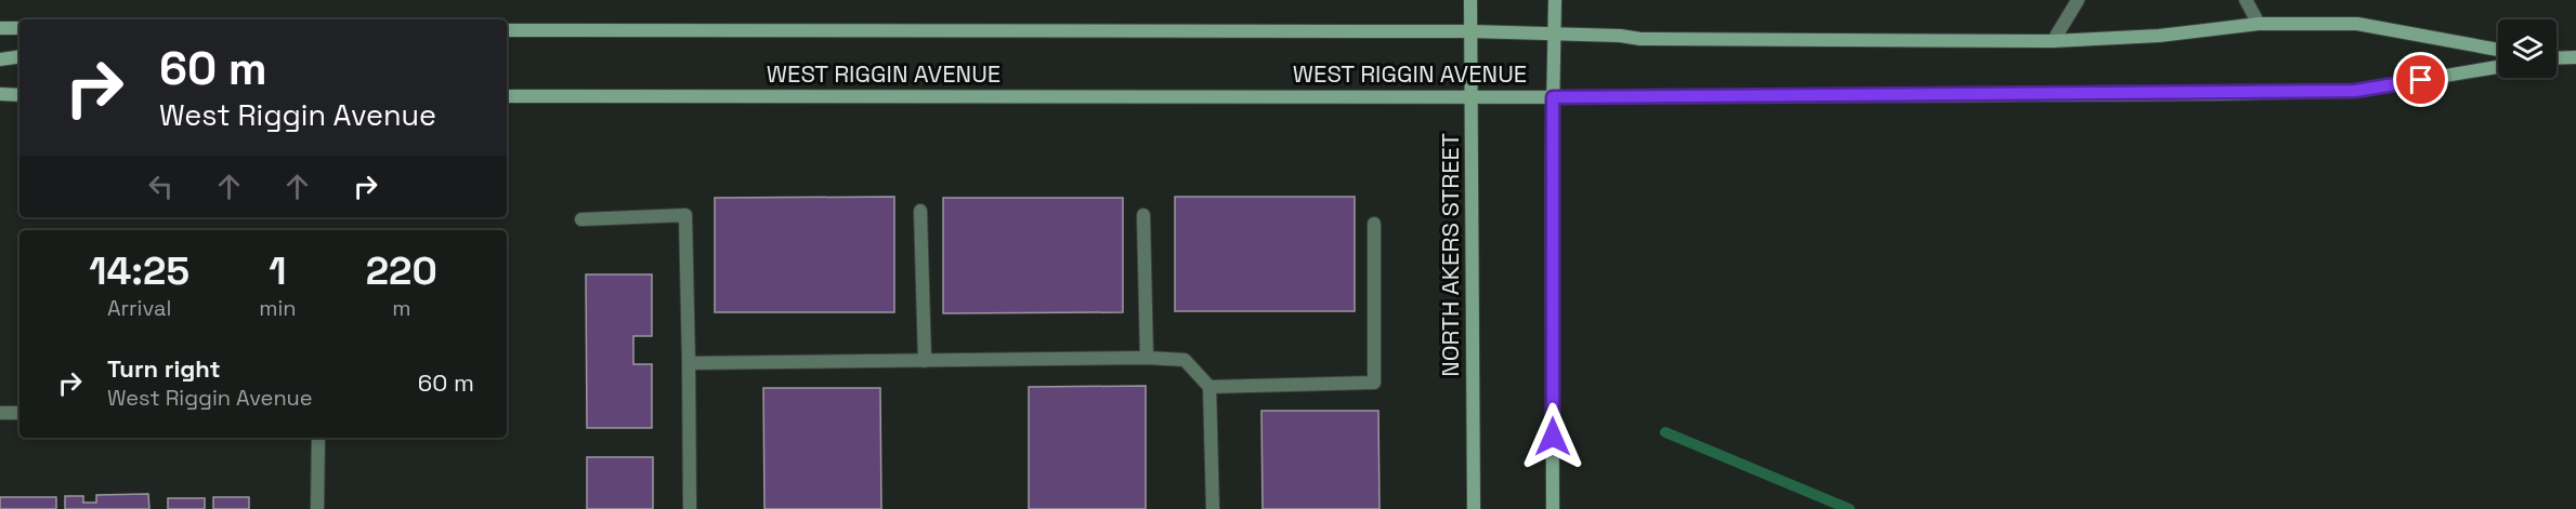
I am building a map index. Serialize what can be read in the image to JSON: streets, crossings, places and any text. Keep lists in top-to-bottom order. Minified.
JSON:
{"streets":{"main road":["WEST RIGGIN AVENUE","NORTH AKERS STREET"]},"crossings":[["WEST RIGGIN AVENUE","NORTH AKERS STREET"]],"page":{"turn":["60 m","West Riggin Avenue"],"eta":["14:25","Arrival","1","min","220","m"],"list":[{"name":"Turn right","note":"West Riggin Avenue","value":"60 m"}]}}
